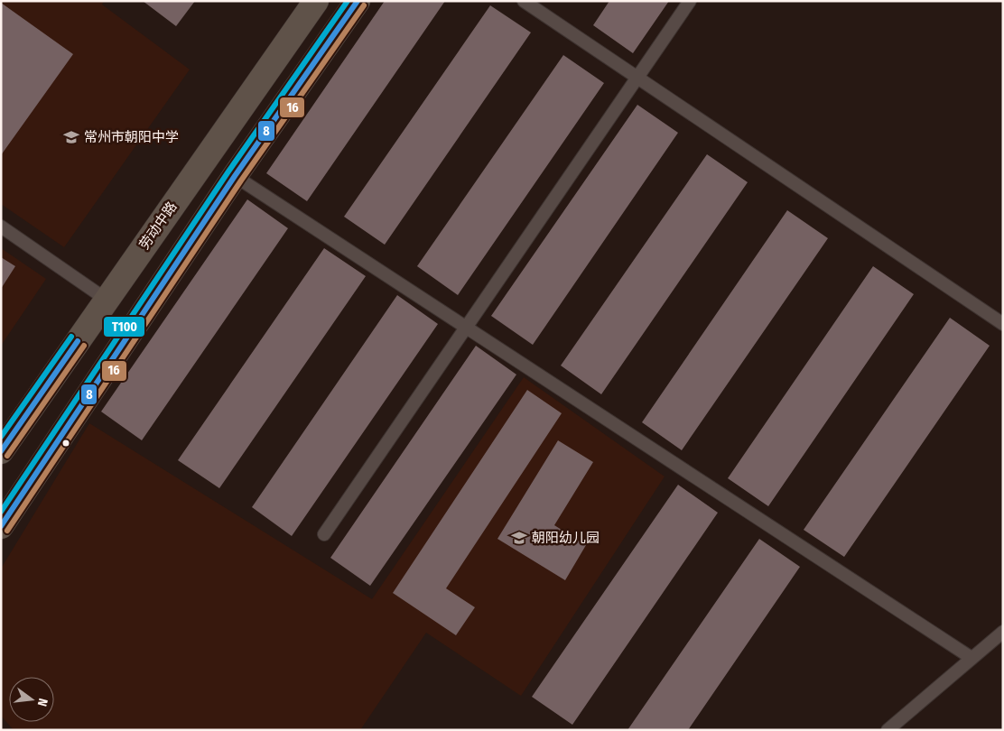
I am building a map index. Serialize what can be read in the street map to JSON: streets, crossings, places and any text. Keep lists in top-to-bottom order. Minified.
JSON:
{"streets":{"main road":["劳动中路"]},"places":{"school or university":["常州市朝阳中学","朝阳幼儿园"]},"lines":["transit line 8","transit line T100","transit line 16"],"north":"right"}
